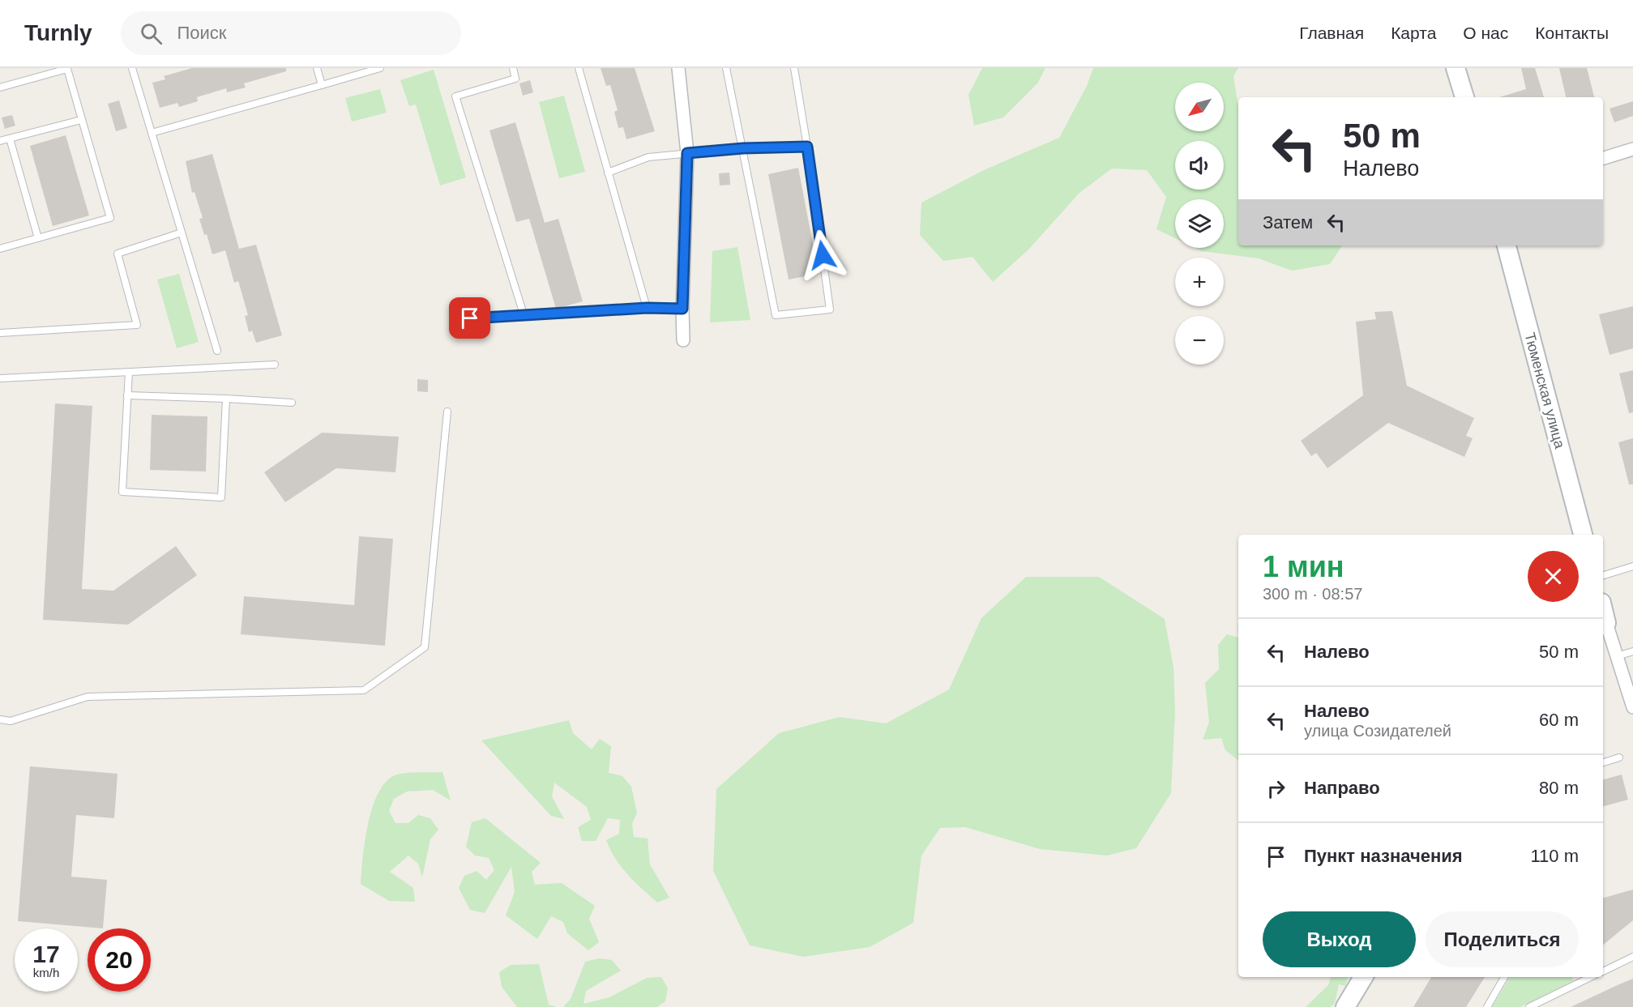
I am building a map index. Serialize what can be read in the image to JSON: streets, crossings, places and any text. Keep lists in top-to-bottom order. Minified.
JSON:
{"streets":{"street":["Тюменская улица"]},"north":"bottom left","page":{"header":"Turnly","search":"Поиск","nav":["Главная","Карта","О нас","Контакты"],"map_buttons":["+","−"],"turn":["50 m","Налево"],"then":"Затем","heading":["1 мин","300 m · 08:57"],"list":[{"name":"Налево","value":"50 m"},{"name":"Налево","note":"улица Созидателей","value":"60 m"},{"name":"Направо","value":"80 m"},{"name":"Пункт назначения","value":"110 m"}],"buttons":["Выход","Поделиться"],"speed":"17 km/h","limit":"20"}}
